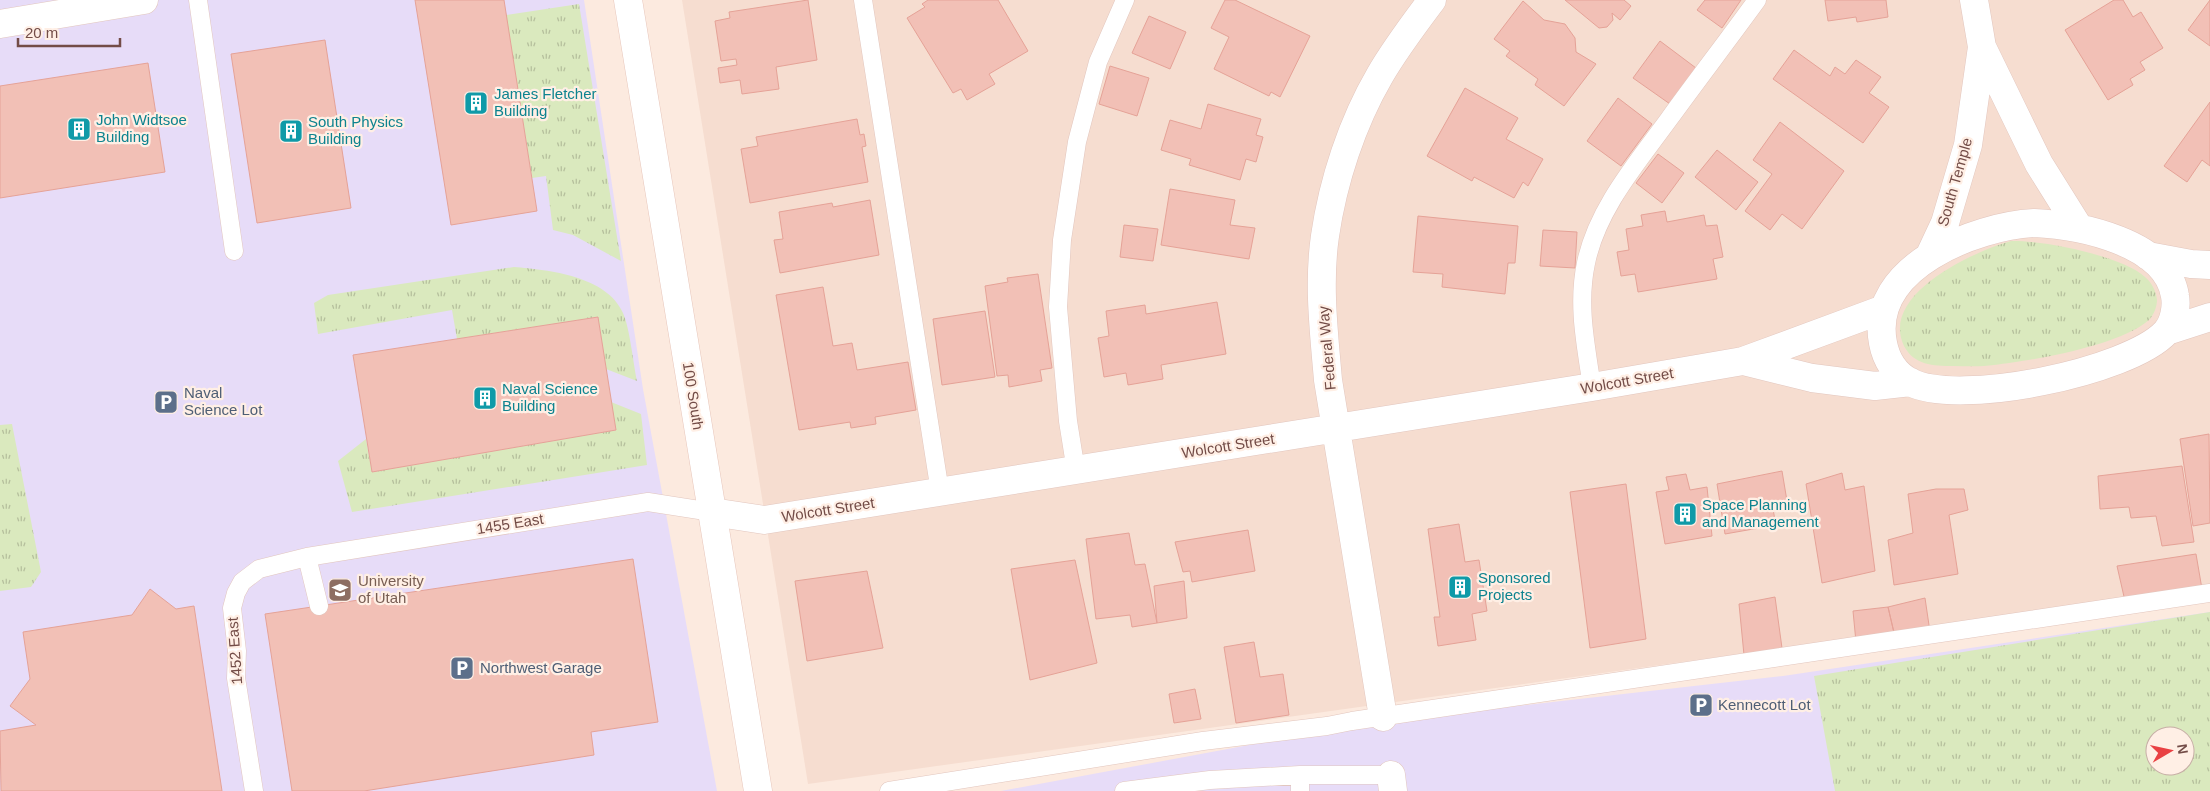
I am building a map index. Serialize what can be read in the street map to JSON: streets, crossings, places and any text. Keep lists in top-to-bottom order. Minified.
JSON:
{"streets":{"street":["South Temple","Federal Way","Wolcott Street","100 South"],"lane":["1455 East","1452 East"]},"crossings":[["Federal Way","Wolcott Street"],["Wolcott Street","100 South"],["Wolcott Street","1455 East"],["100 South","1455 East"],["1455 East","1452 East"]],"places":{"building":["James Fletcher Building","John Widtsoe Building","South Physics Building","Naval Science Building","Space Planning and Management","Sponsored Projects"],"parking":["Naval Science Lot","Northwest Garage","Kennecott Lot"],"school or university":["University of Utah"]},"scale_bar":"20 m","north":"right"}
